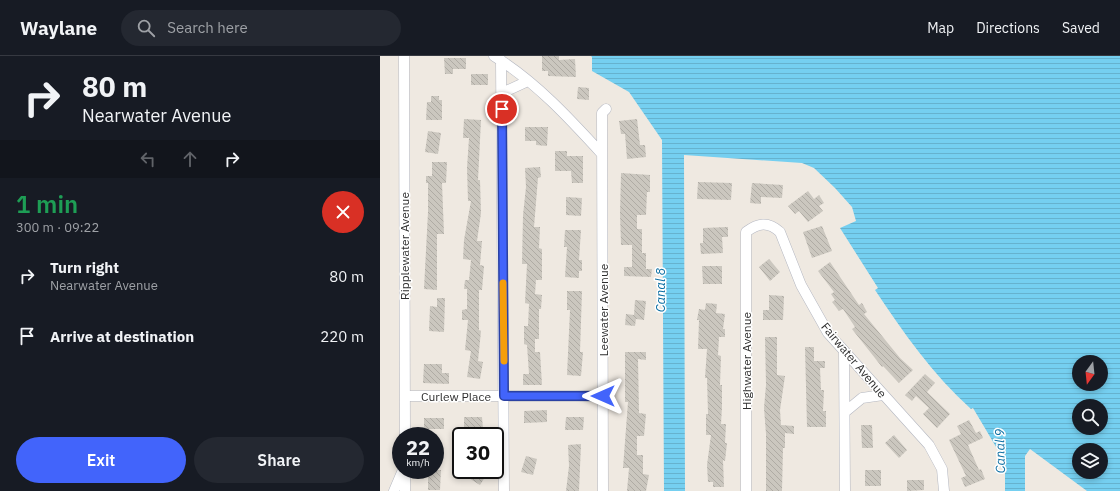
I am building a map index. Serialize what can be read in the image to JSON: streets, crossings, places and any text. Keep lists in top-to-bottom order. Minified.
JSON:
{"streets":{"street":["Ripplewater Avenue","Leewater Avenue","Fairwater Avenue","Highwater Avenue","Curlew Place"]},"crossings":[["Ripplewater Avenue","Curlew Place"],["Leewater Avenue","Curlew Place"],["Fairwater Avenue","Highwater Avenue"]],"water":["Canal 8","Canal 9"],"north":"bottom","page":{"header":"Waylane","search":"Search here","nav":["Map","Directions","Saved"],"turn":["80 m","Nearwater Avenue"],"heading":["1 min","300 m · 09:22"],"list":[{"name":"Turn right","note":"Nearwater Avenue","value":"80 m"},{"name":"Arrive at destination","value":"220 m"}],"speed":"22 km/h","limit":"30","buttons":["Exit","Share"]}}
